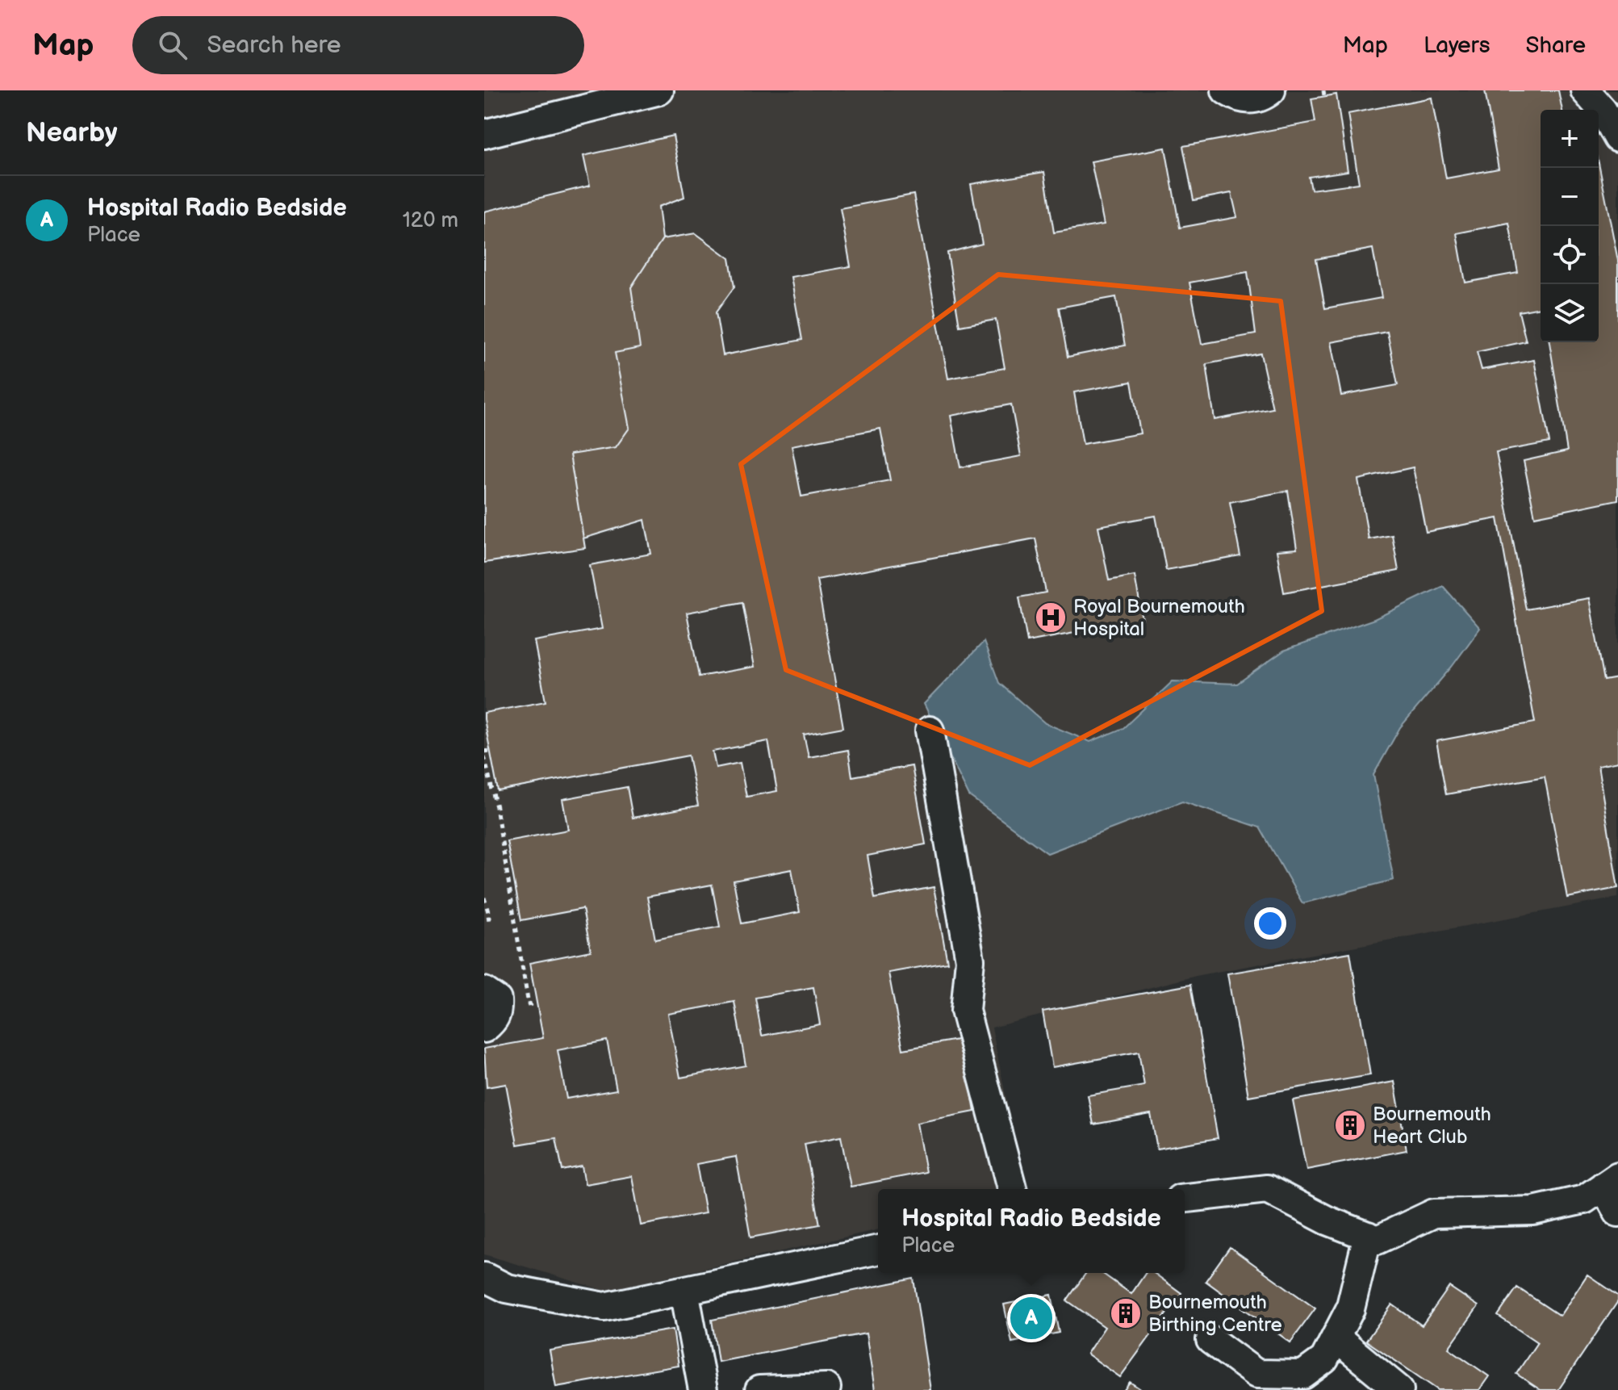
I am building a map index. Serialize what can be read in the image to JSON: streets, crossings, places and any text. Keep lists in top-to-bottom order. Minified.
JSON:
{"places":{"hospital":["Royal Bournemouth Hospital"],"building":["Bournemouth Heart Club","Bournemouth Birthing Centre"]},"page":{"header":"Map","search":"Search here","nav":["Map","Layers","Share"],"heading":"Nearby","map_buttons":["+","−"],"list":[{"mark":"A","name":"Hospital Radio Bedside","note":"Place","value":"120 m"}],"popup":["Hospital Radio Bedside","Place"],"pins":"A"}}
